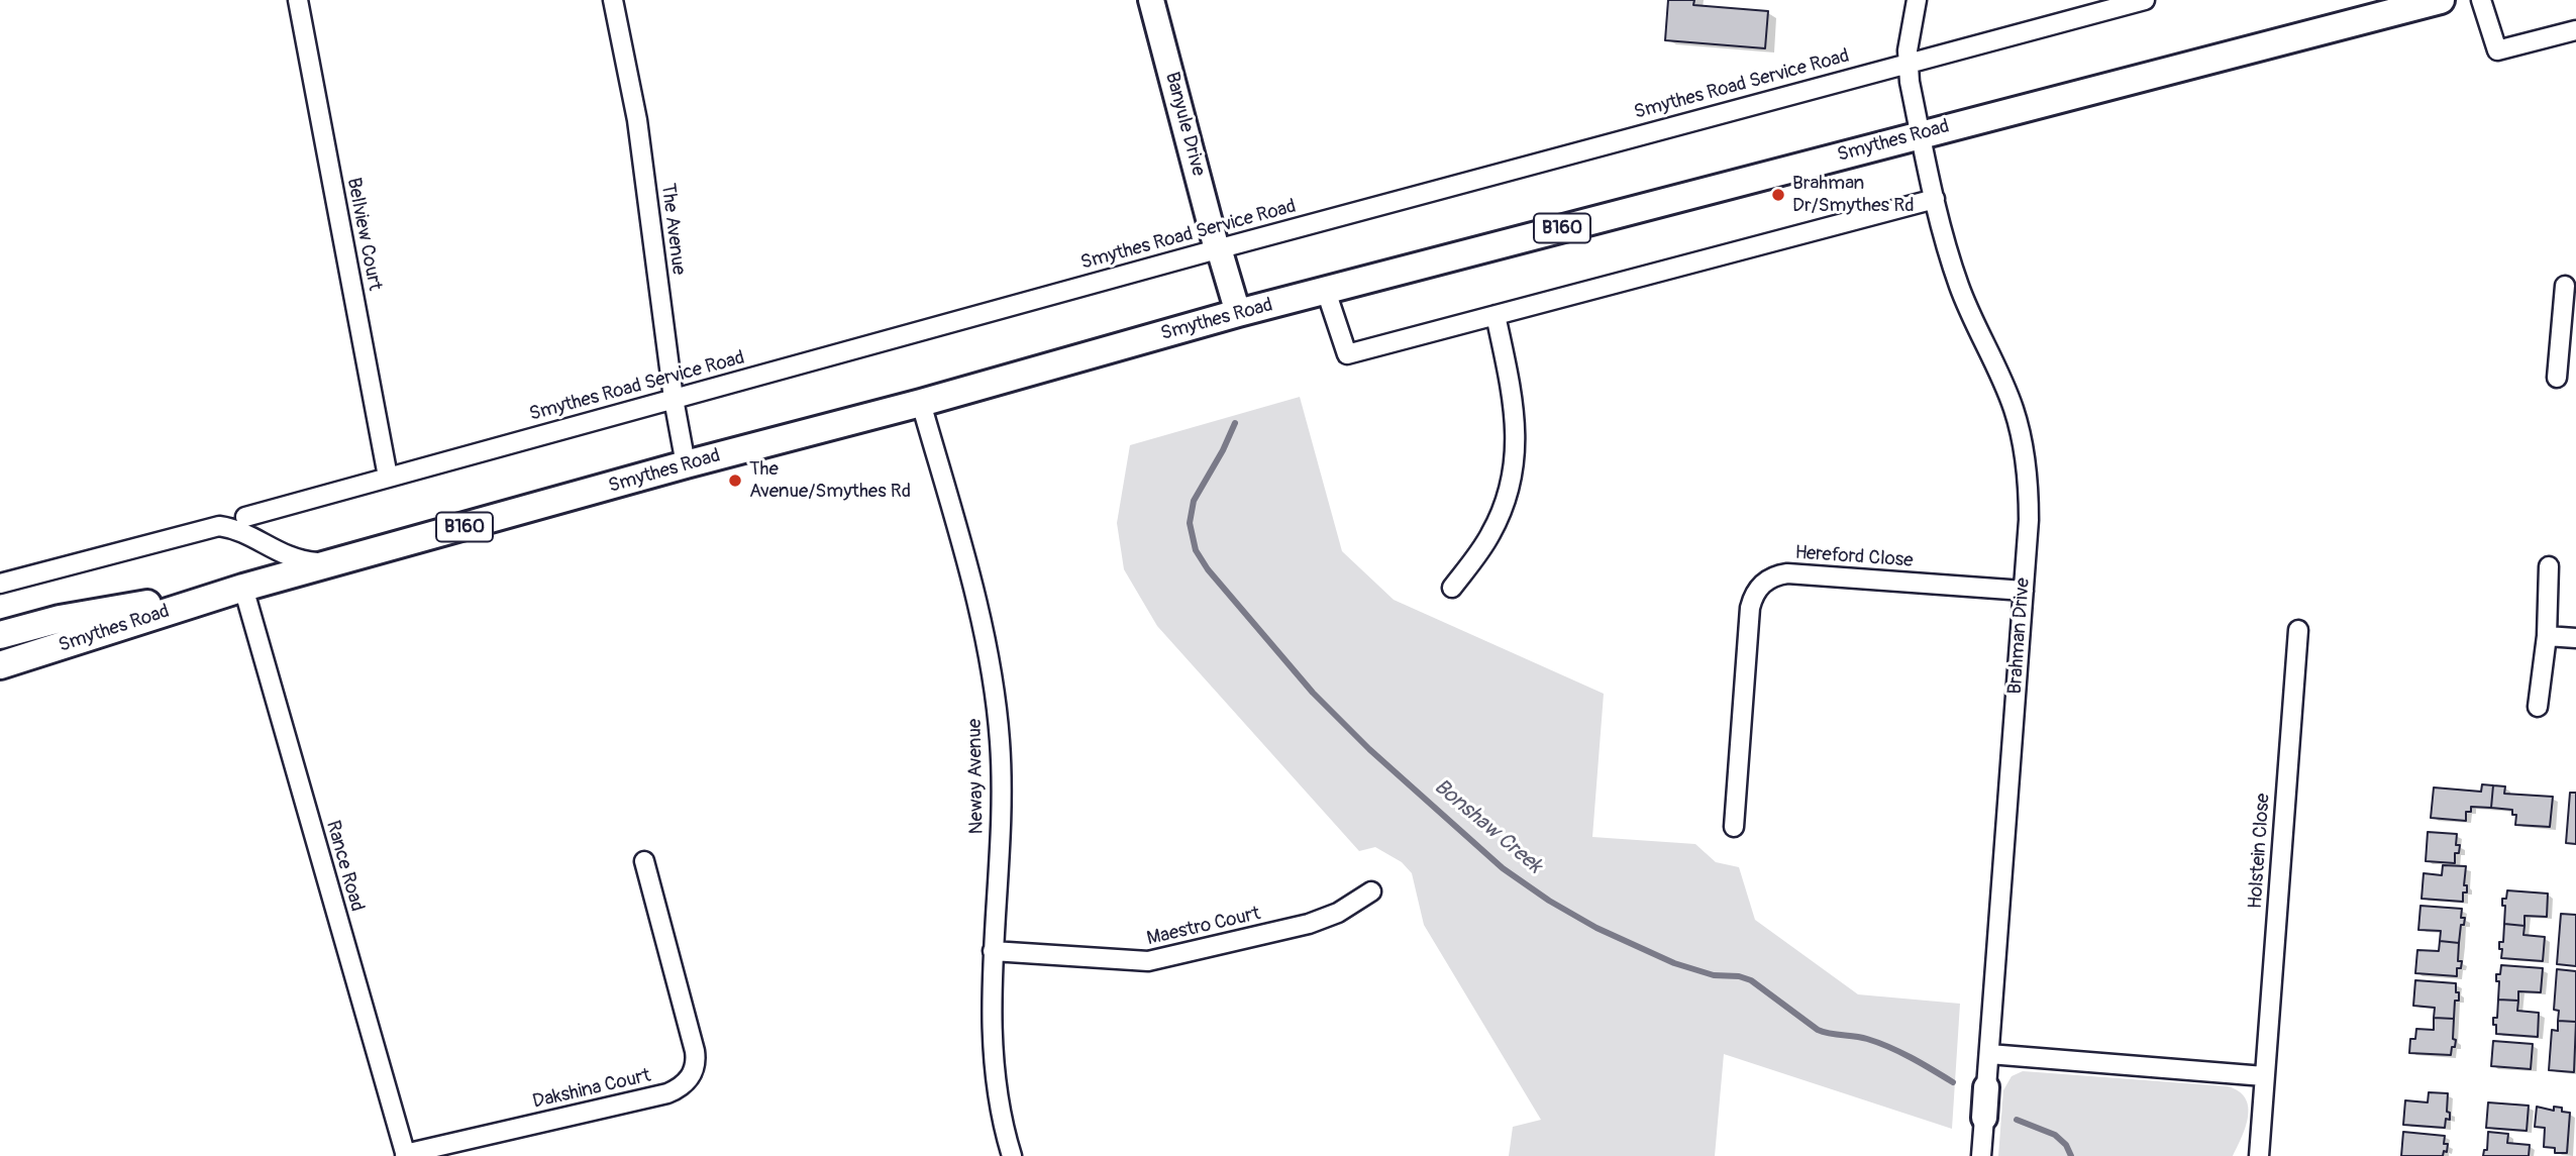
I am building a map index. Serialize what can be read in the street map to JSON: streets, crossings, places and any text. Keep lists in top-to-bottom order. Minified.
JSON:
{"streets":{"main road":["Smythes Road","B160"],"street":["Smythes Road Service Road","Banyule Drive","The Avenue","Bellview Court","Hereford Close","Brahman Drive","Neway Avenue","Holstein Close","Rance Road","Maestro Court","Dakshina Court"]},"crossings":[["Smythes Road Service Road","Banyule Drive"],["Smythes Road Service Road","The Avenue"],["Smythes Road Service Road","Bellview Court"],["Smythes Road Service Road","Brahman Drive"],["Banyule Drive","Smythes Road"],["Smythes Road","B160"],["Smythes Road","The Avenue"],["Smythes Road","Brahman Drive"],["Smythes Road","Neway Avenue"],["Smythes Road","Rance Road"],["B160","Rance Road"],["Hereford Close","Brahman Drive"],["Neway Avenue","Maestro Court"],["Rance Road","Dakshina Court"]],"water":["Bonshaw Creek"],"places":["Brahman Dr/Smythes Rd","The Avenue/Smythes Rd"]}
